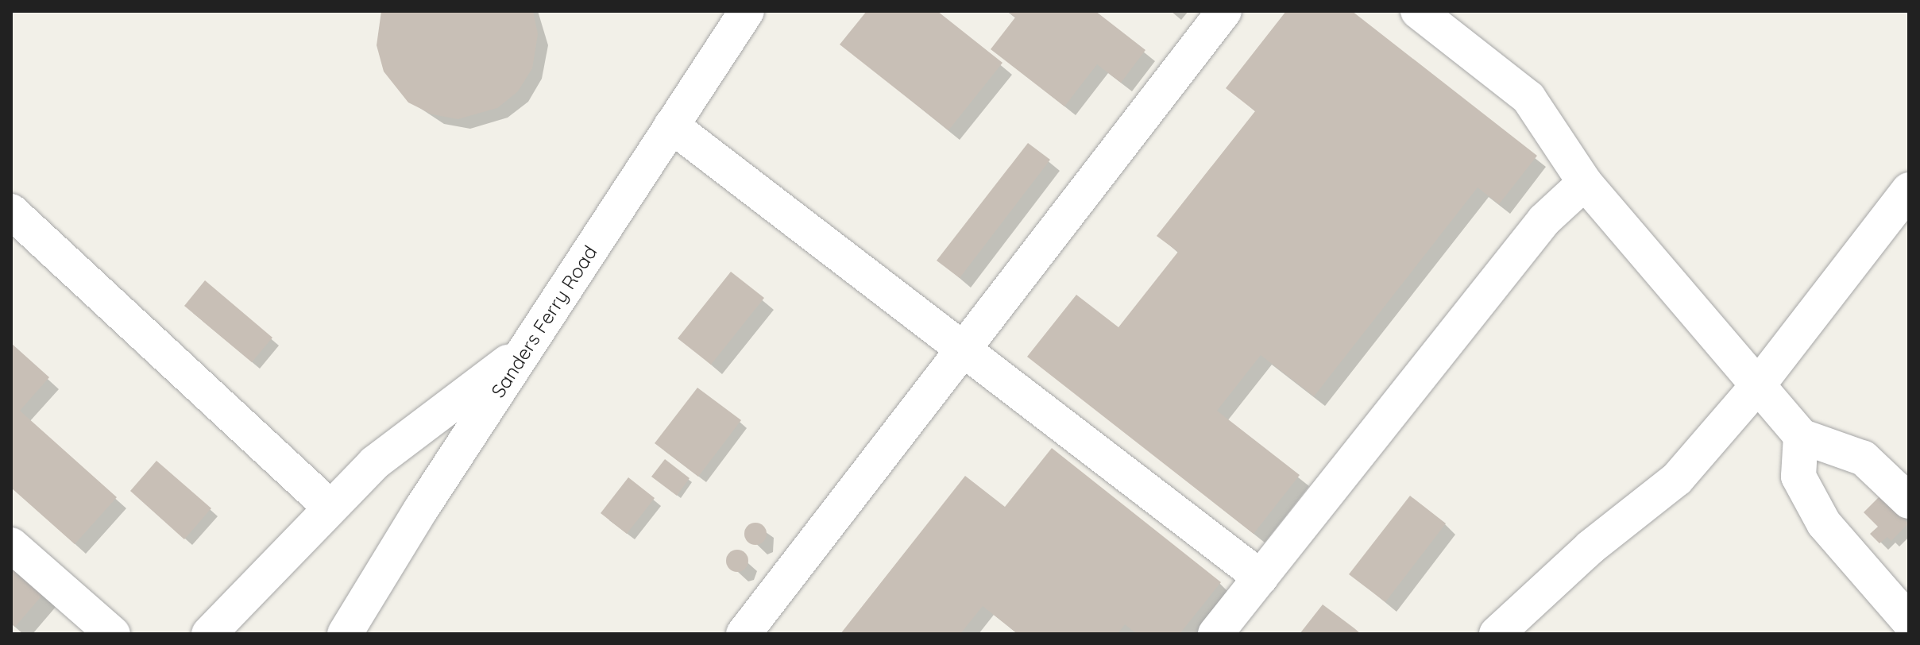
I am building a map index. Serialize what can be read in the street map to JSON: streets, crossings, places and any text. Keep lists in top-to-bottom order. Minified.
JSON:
{"streets":{"street":["Sanders Ferry Road"]}}
